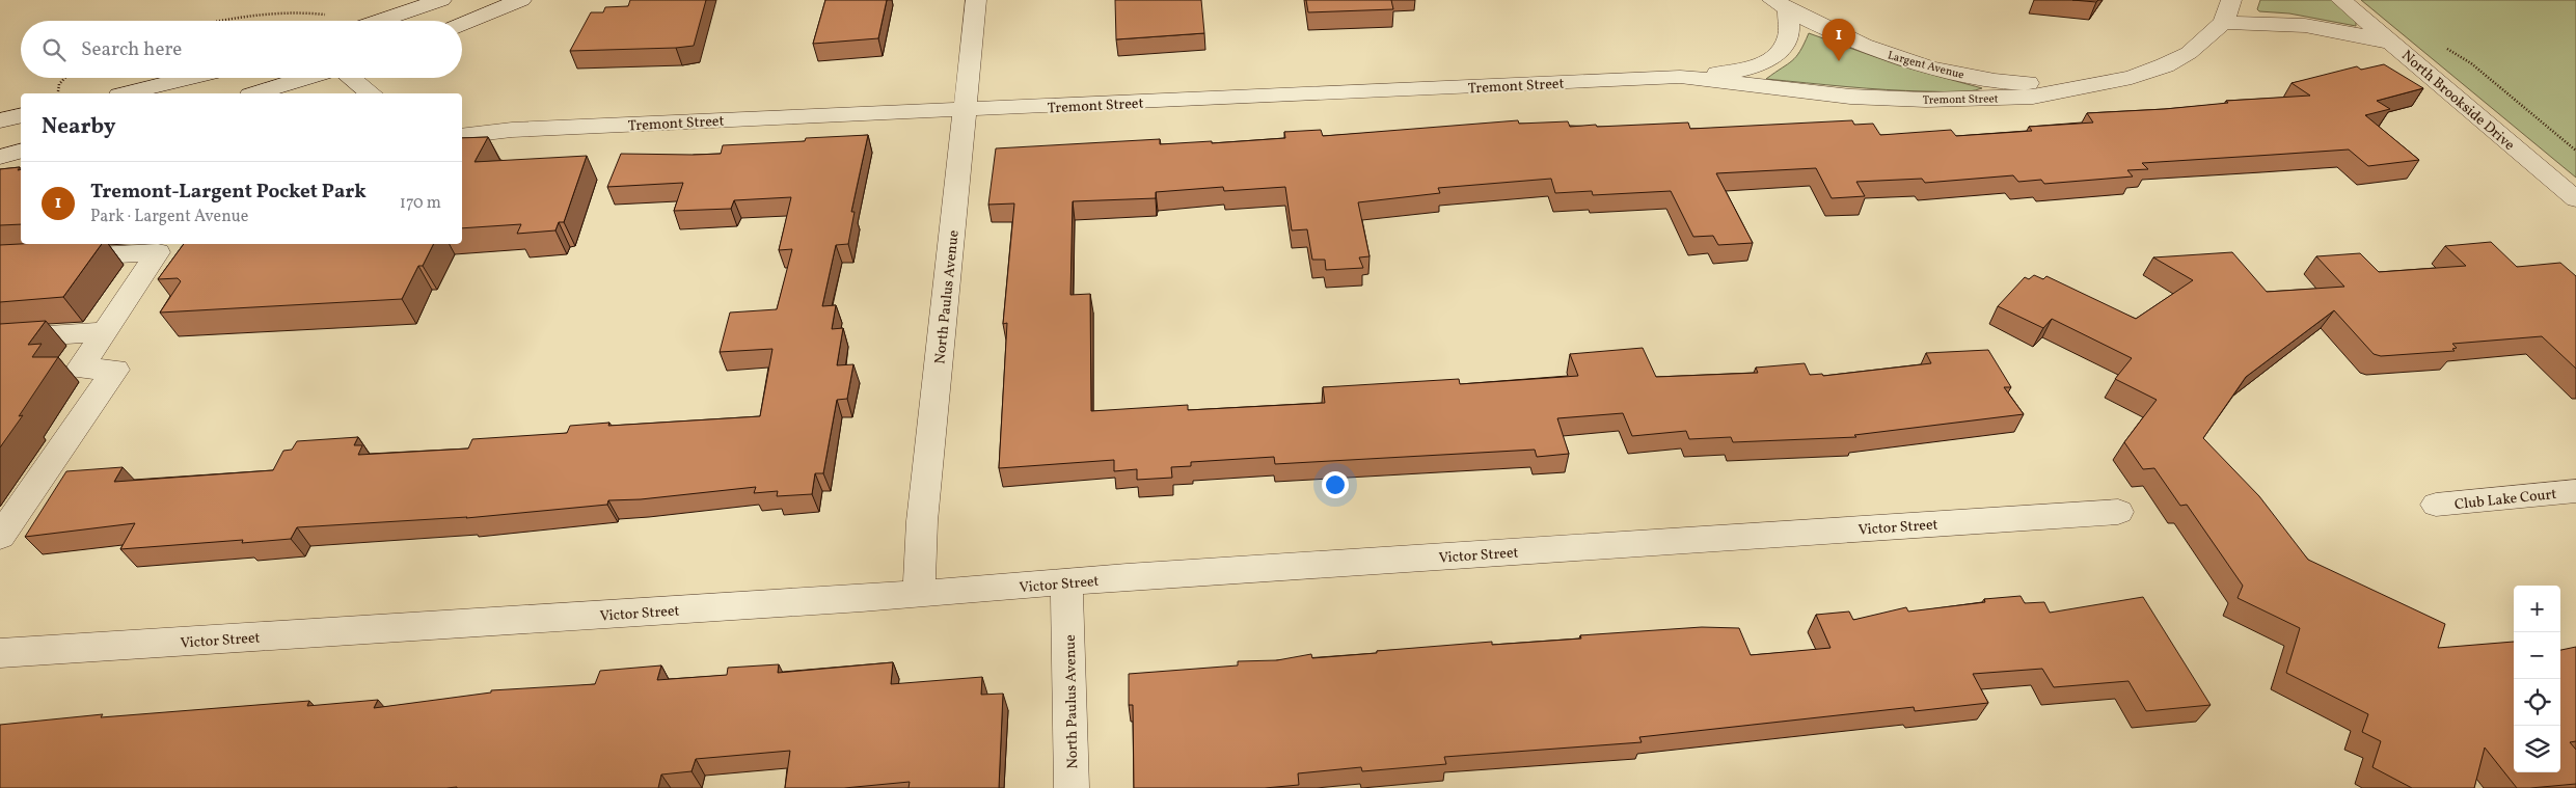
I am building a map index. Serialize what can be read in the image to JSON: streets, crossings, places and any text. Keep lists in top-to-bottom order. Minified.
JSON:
{"streets":{"street":["Largent Avenue","Tremont Street","North Brookside Drive","North Paulus Avenue","Club Lake Court","Victor Street"]},"crossings":[["Largent Avenue","Tremont Street"],["Tremont Street","North Paulus Avenue"],["North Paulus Avenue","Victor Street"]],"page":{"pins":"1","search":"Search here","heading":"Nearby","list":[{"mark":"1","name":"Tremont-Largent Pocket Park","note":"Park · Largent Avenue","value":"170 m"}],"map_buttons":["+","−"]}}
